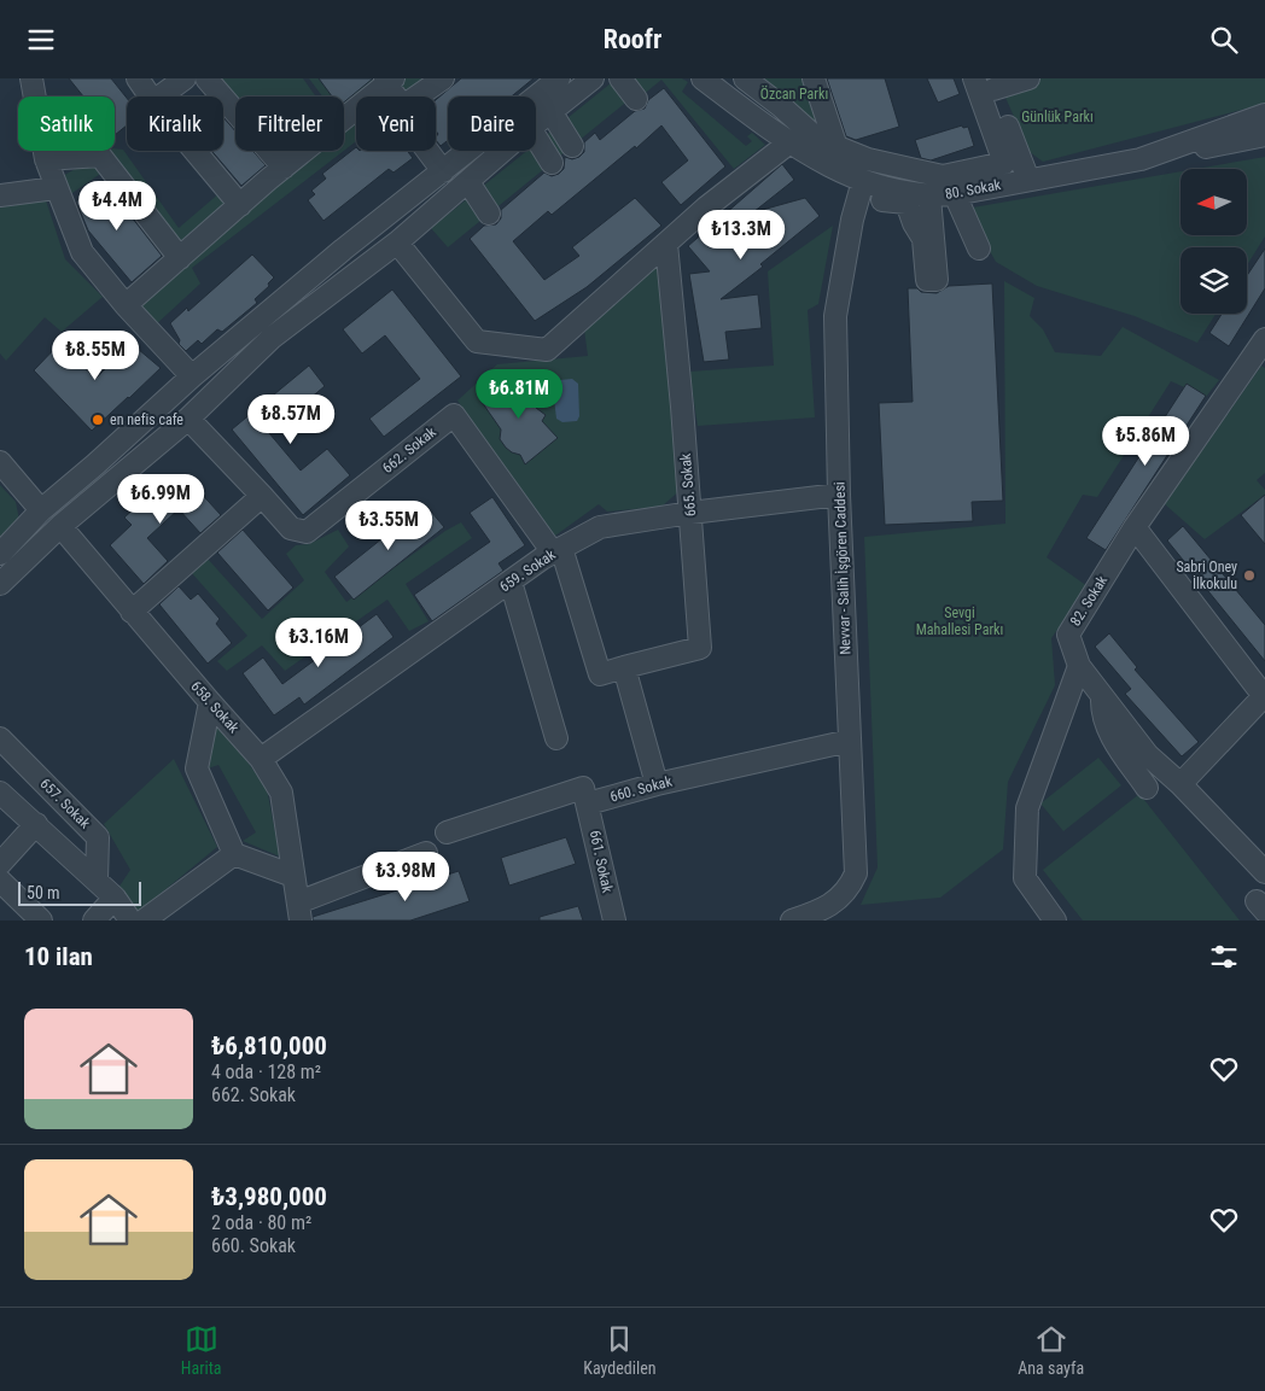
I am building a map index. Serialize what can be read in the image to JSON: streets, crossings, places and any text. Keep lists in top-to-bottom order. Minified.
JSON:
{"streets":{"street":["80. Sokak","662. Sokak","665. Sokak","Nevvar - Salih İşgören Caddesi","659. Sokak","82. Sokak","658. Sokak","660. Sokak","657. Sokak","661. Sokak"]},"crossings":[["80. Sokak","Nevvar - Salih İşgören Caddesi"],["662. Sokak","659. Sokak"],["665. Sokak","659. Sokak"],["Nevvar - Salih İşgören Caddesi","659. Sokak"],["Nevvar - Salih İşgören Caddesi","660. Sokak"],["659. Sokak","658. Sokak"],["660. Sokak","661. Sokak"]],"parks":["Özcan Parkı","Günlük Parkı","Sevgi Mahallesi Parkı"],"places":["en nefis cafe","Sabri Oney İlkokulu"],"scale_bar":"50 m","north":"left","page":{"header":"Roofr","chip":["Satılık","Kiralık","Filtreler","Yeni","Daire"],"price":["₺4.4M","₺13.3M","₺8.55M","₺6.81M","₺8.57M","₺5.86M","₺6.99M","₺3.55M","₺3.16M","₺3.98M"],"scale":"50 m","heading":"10 ilan","list":[{"name":"₺6,810,000","note":"4 oda · 128 m² · 662. Sokak"},{"name":"₺3,980,000","note":"2 oda · 80 m² · 660. Sokak"}],"tabs":["Harita","Kaydedilen","Ana sayfa"]}}
